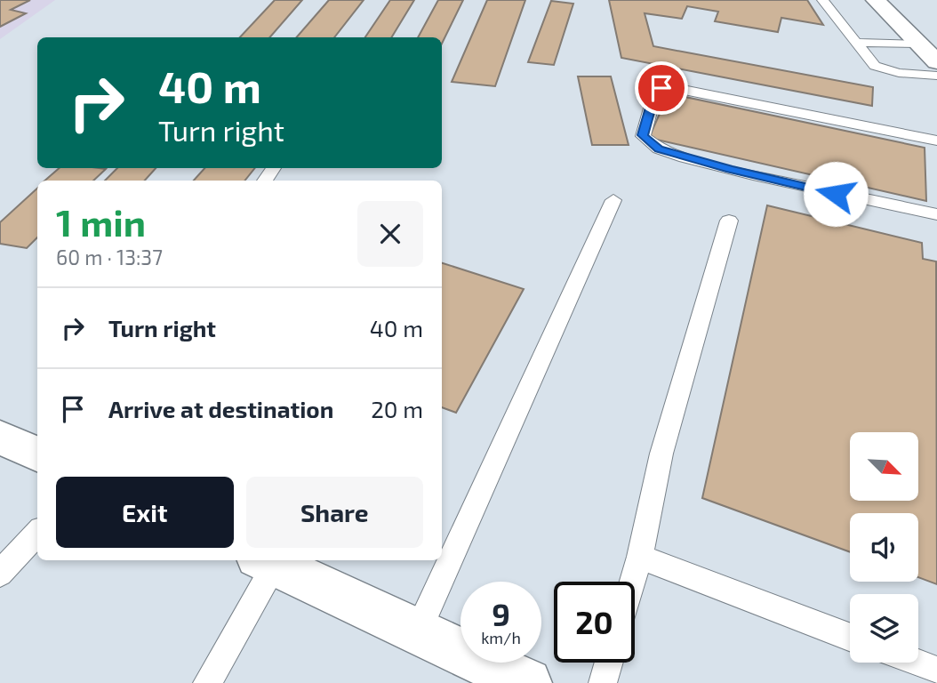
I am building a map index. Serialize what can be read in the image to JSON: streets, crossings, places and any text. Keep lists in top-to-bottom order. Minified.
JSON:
{"north":"bottom right","page":{"turn":["40 m","Turn right"],"heading":["1 min","60 m · 13:37"],"list":[{"name":"Turn right","value":"40 m"},{"name":"Arrive at destination","value":"20 m"}],"buttons":["Exit","Share"],"speed":"9 km/h","limit":"20"}}
